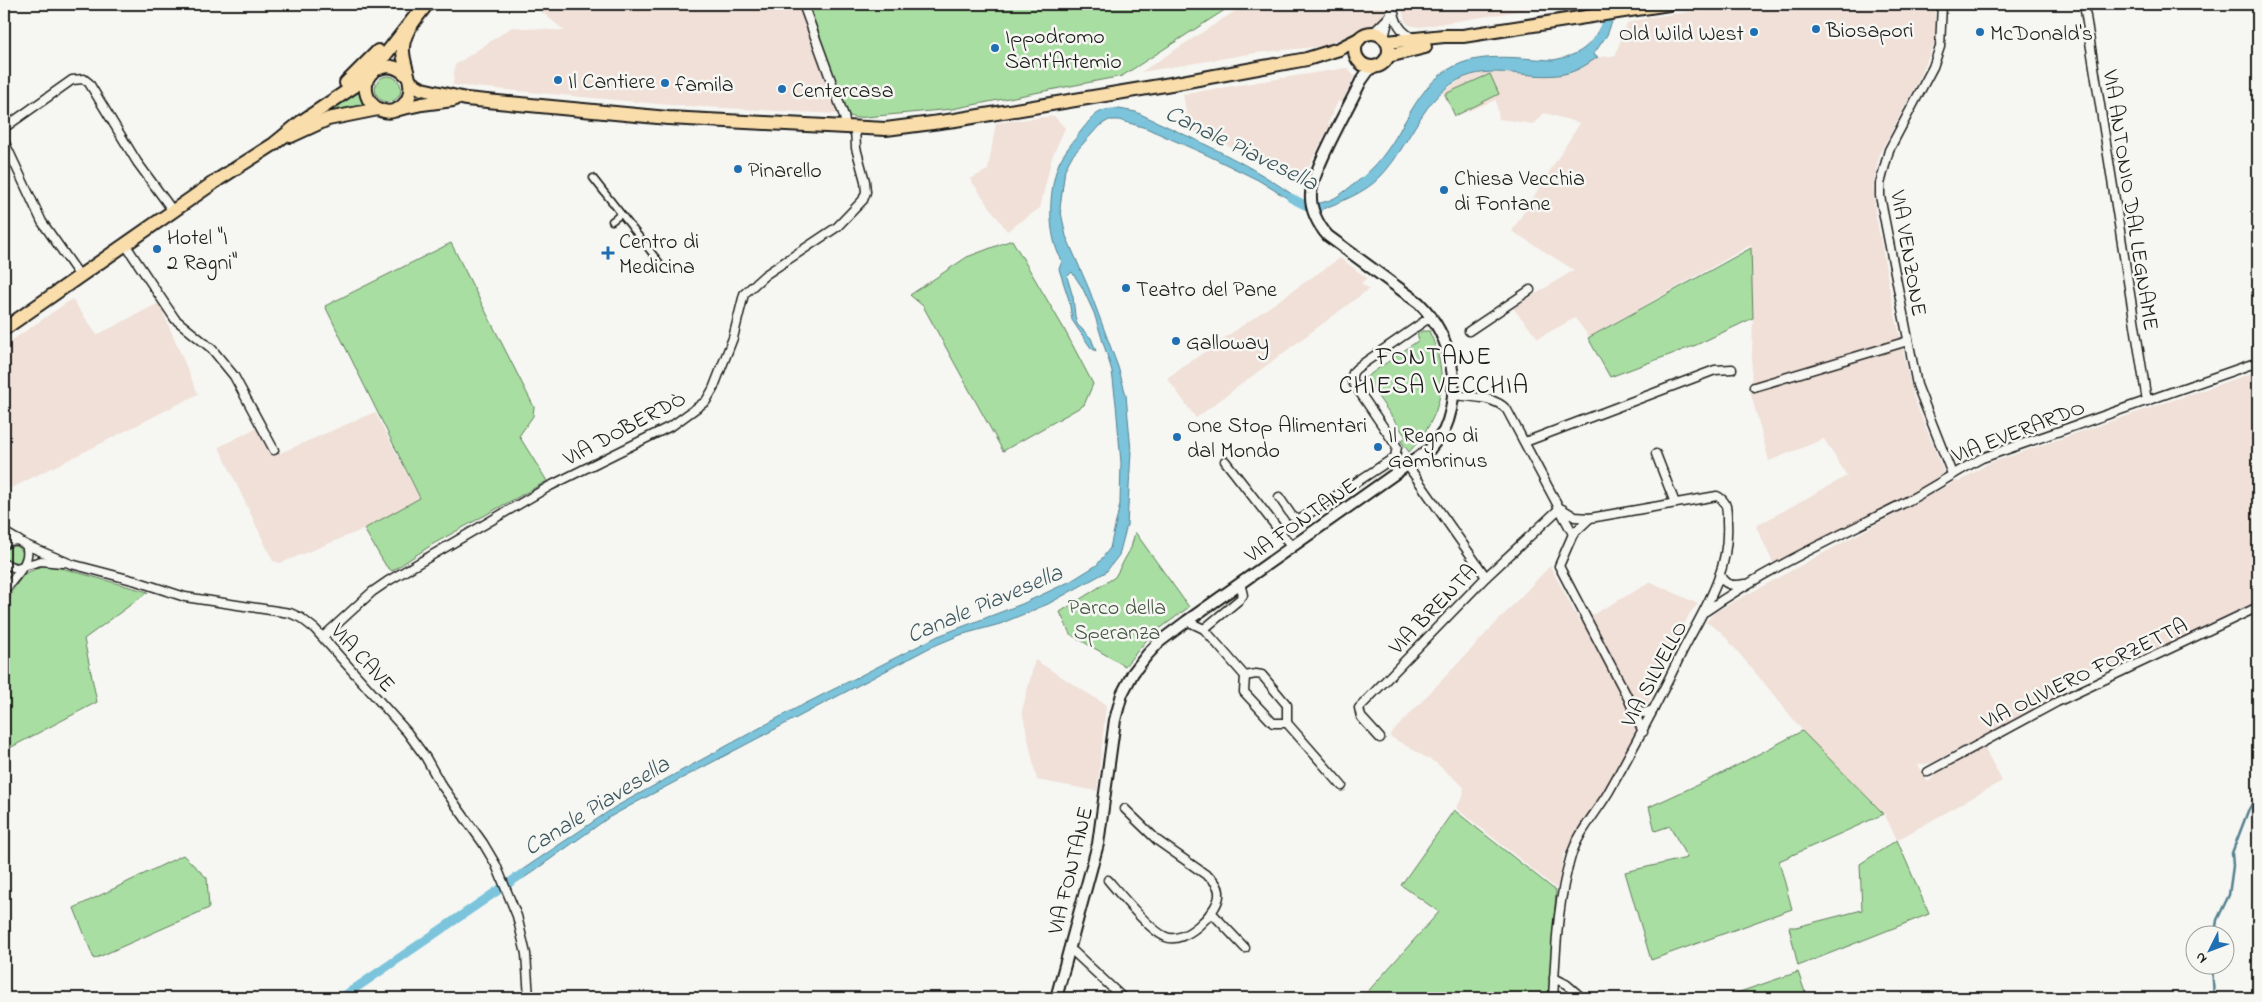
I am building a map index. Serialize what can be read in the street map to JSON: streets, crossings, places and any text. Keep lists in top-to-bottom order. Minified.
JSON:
{"streets":{"street":["VIA ANTONIO DAL LEGNAME","VIA VENZONE","VIA DOBERDÒ","VIA EVERARDO","VIA FONTANE","VIA BRENTA","VIA CAVE","VIA OLIVIERO FORZETTA","VIA SILVELLO"]},"crossings":[["VIA ANTONIO DAL LEGNAME","VIA EVERARDO"],["VIA VENZONE","VIA EVERARDO"],["VIA DOBERDÒ","VIA CAVE"],["VIA EVERARDO","VIA SILVELLO"]],"districts":["FONTANE CHIESA VECCHIA"],"water":["Canale Piavesella"],"parks":["Parco della Speranza"],"places":{"other":["Biosapori","Old Wild West","McDonald's","Ippodromo Sant'Artemio","Il Cantiere","famila","Centercasa","Pinarello","Chiesa Vecchia di Fontane","Hotel \"I 2 Ragni\"","Teatro del Pane","Galloway","One Stop Alimentari dal Mondo","Il Regno di Gambrinus"],"health":["Centro di Medicina"]},"north":"bottom left"}
